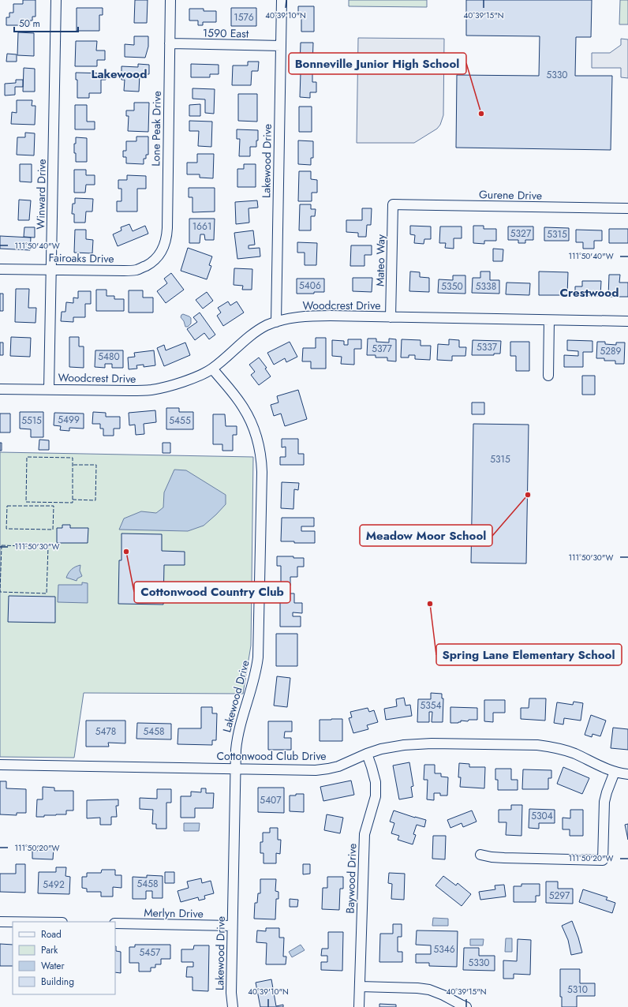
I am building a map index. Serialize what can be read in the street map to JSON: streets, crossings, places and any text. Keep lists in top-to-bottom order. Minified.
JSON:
{"streets":{"street":["1590 East","Lone Peak Drive","Lakewood Drive","Winward Drive","Gurene Drive","Fairoaks Drive","Mateo Way","Woodcrest Drive","Cottonwood Club Drive","Baywood Drive","Merlyn Drive"]},"crossings":[["1590 East","Lone Peak Drive"],["1590 East","Lakewood Drive"],["Lone Peak Drive","Fairoaks Drive"],["Lakewood Drive","Woodcrest Drive"],["Lakewood Drive","Cottonwood Club Drive"],["Lakewood Drive","Merlyn Drive"],["Winward Drive","Fairoaks Drive"],["Winward Drive","Woodcrest Drive"],["Gurene Drive","Mateo Way"],["Mateo Way","Woodcrest Drive"],["Cottonwood Club Drive","Baywood Drive"]],"districts":["Lakewood","Crestwood"],"places":["Bonneville Junior High School","Meadow Moor School","Cottonwood Country Club","Spring Lane Elementary School"],"house_numbers":["1576","5330","1661","5327","5315","5406","5350","5338","5337","5377","5289","5480","5499","5515","5455","5315","5354","5478","5458","5407","5304","5458","5492","5297","5346","5457","5330","5310"],"legend":["Road","Park","Water","Building"],"scale_bar":"50 m","coordinates":["40°39'10\"N","40°39'15\"N","111°50'40\"W","111°50'30\"W","111°50'20\"W"]}
